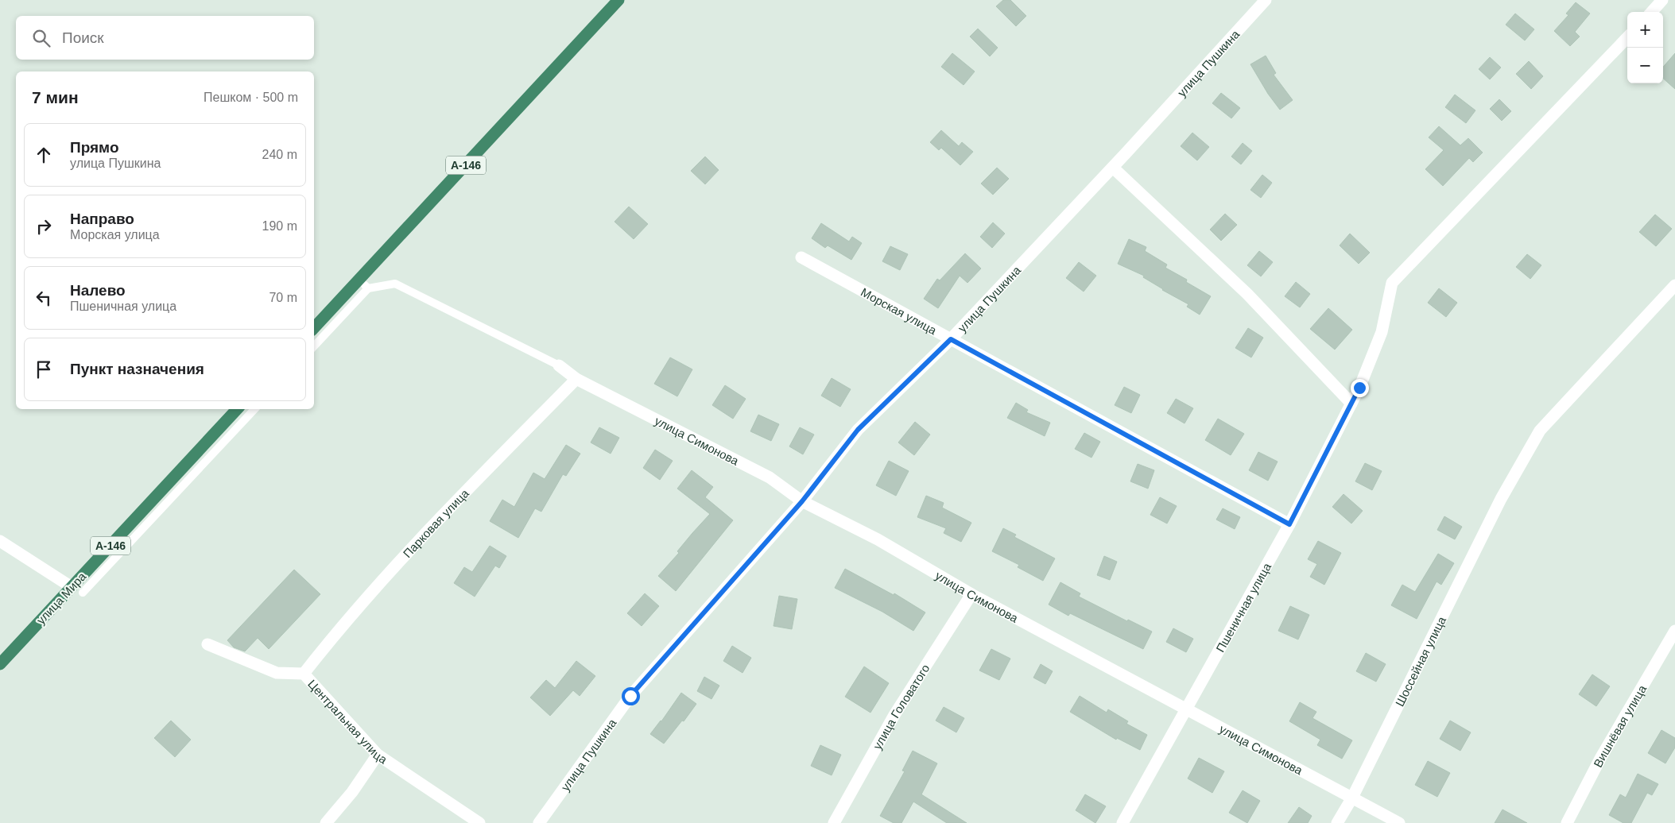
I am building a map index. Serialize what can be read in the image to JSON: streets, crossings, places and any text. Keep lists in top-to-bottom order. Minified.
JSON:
{"streets":{"highway":["А-146","улица Мира"],"street":["улица Пушкина","Морская улица","улица Симонова","Парковая улица","Пшеничная улица","Шоссейная улица","улица Головатого","Центральная улица","Вишнёвая улица"]},"crossings":[["улица Пушкина","Морская улица"],["улица Пушкина","улица Симонова"],["Морская улица","Пшеничная улица"],["улица Симонова","Парковая улица"],["улица Симонова","Пшеничная улица"],["улица Симонова","Шоссейная улица"],["улица Симонова","улица Головатого"],["Парковая улица","Центральная улица"]],"page":{"map_buttons":["+","−"],"search":"Поиск","heading":["7 мин","Пешком · 500 m"],"list":[["Прямо","улица Пушкина","240 m"],["Направо","Морская улица","190 m"],["Налево","Пшеничная улица","70 m"],"Пункт назначения"]}}
